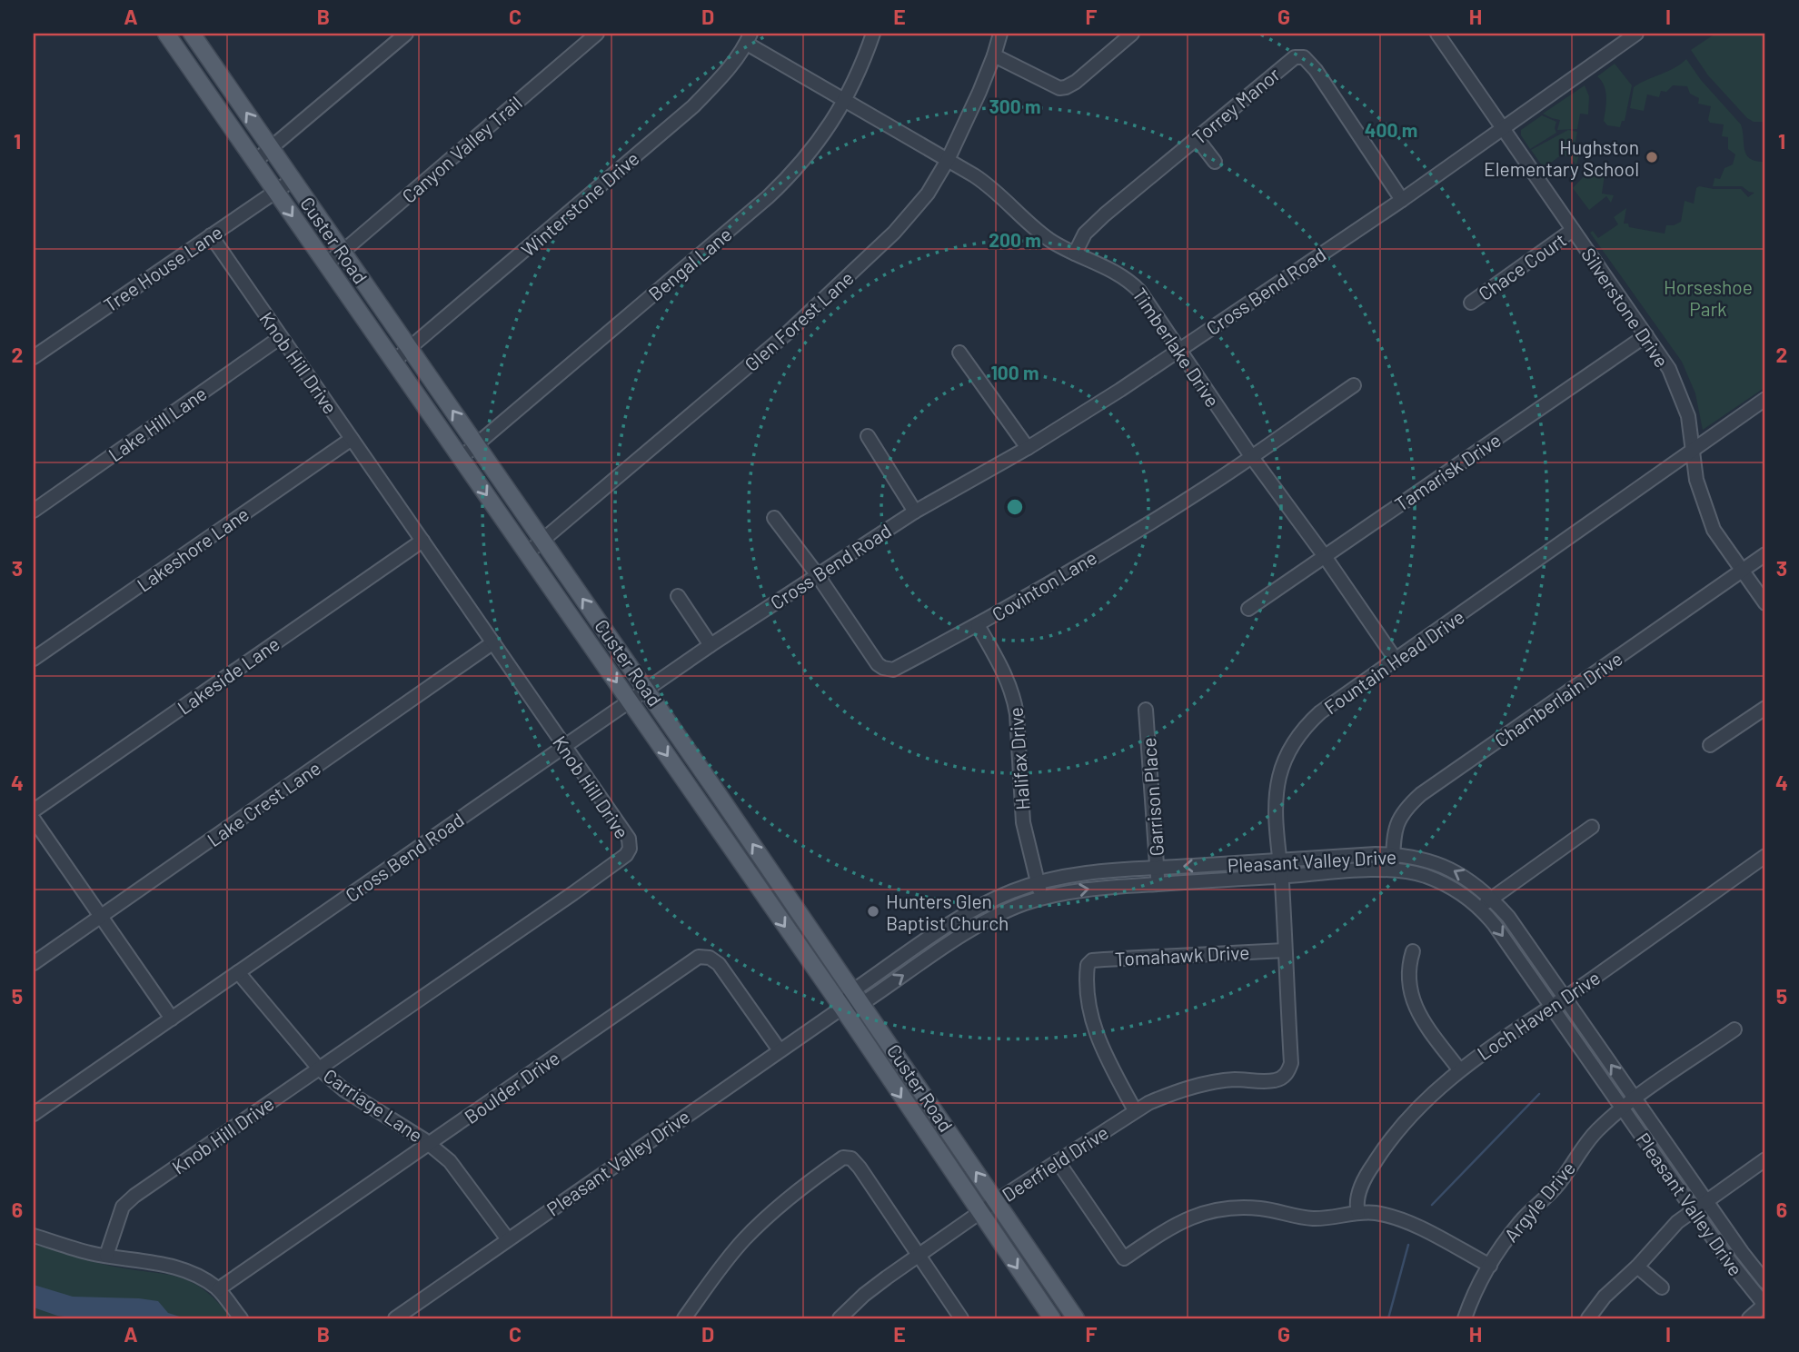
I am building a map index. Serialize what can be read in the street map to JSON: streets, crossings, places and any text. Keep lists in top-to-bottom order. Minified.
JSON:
{"streets":{"main road":["Custer Road"],"street":["Torrey Manor","Canyon Valley Trail","Winterstone Drive","Bengal Lane","Chace Court","Tree House Lane","Cross Bend Road","Silverstone Drive","Glen Forest Lane","Timberlake Drive","Knob Hill Drive","Lake Hill Lane","Tamarisk Drive","Lakeshore Lane","Covinton Lane","Fountain Head Drive","Lakeside Lane","Chamberlain Drive","Halifax Drive","Garrison Place","Lake Crest Lane","Pleasant Valley Drive","Tomahawk Drive","Loch Haven Drive","Boulder Drive","Carriage Lane","Deerfield Drive","Argyle Drive"]},"crossings":[["Torrey Manor","Cross Bend Road"],["Torrey Manor","Timberlake Drive"],["Canyon Valley Trail","Custer Road"],["Winterstone Drive","Custer Road"],["Winterstone Drive","Timberlake Drive"],["Custer Road","Bengal Lane"],["Custer Road","Tree House Lane"],["Custer Road","Cross Bend Road"],["Custer Road","Glen Forest Lane"],["Custer Road","Pleasant Valley Drive"],["Custer Road","Deerfield Drive"],["Bengal Lane","Timberlake Drive"],["Chace Court","Silverstone Drive"],["Tree House Lane","Knob Hill Drive"],["Cross Bend Road","Silverstone Drive"],["Cross Bend Road","Timberlake Drive"],["Cross Bend Road","Knob Hill Drive"],["Cross Bend Road","Covinton Lane"],["Cross Bend Road","Carriage Lane"],["Silverstone Drive","Tamarisk Drive"],["Silverstone Drive","Fountain Head Drive"],["Silverstone Drive","Chamberlain Drive"],["Glen Forest Lane","Timberlake Drive"],["Timberlake Drive","Tamarisk Drive"],["Timberlake Drive","Covinton Lane"],["Timberlake Drive","Fountain Head Drive"],["Knob Hill Drive","Lake Hill Lane"],["Knob Hill Drive","Lakeshore Lane"],["Knob Hill Drive","Lakeside Lane"],["Knob Hill Drive","Lake Crest Lane"],["Knob Hill Drive","Carriage Lane"],["Covinton Lane","Halifax Drive"],["Fountain Head Drive","Pleasant Valley Drive"],["Fountain Head Drive","Tomahawk Drive"],["Fountain Head Drive","Deerfield Drive"],["Chamberlain Drive","Pleasant Valley Drive"],["Halifax Drive","Pleasant Valley Drive"],["Garrison Place","Pleasant Valley Drive"],["Pleasant Valley Drive","Loch Haven Drive"],["Pleasant Valley Drive","Boulder Drive"],["Pleasant Valley Drive","Carriage Lane"],["Pleasant Valley Drive","Argyle Drive"],["Tomahawk Drive","Deerfield Drive"],["Boulder Drive","Carriage Lane"]],"parks":["Horseshoe Park"],"places":["Hughston Elementary School","Hunters Glen Baptist Church"],"grid":{"columns":["A","B","C","D","E","F","G","H","I"],"rows":["1","2","3","4","5","6"]},"rings":["300 m","400 m","200 m","100 m"]}
